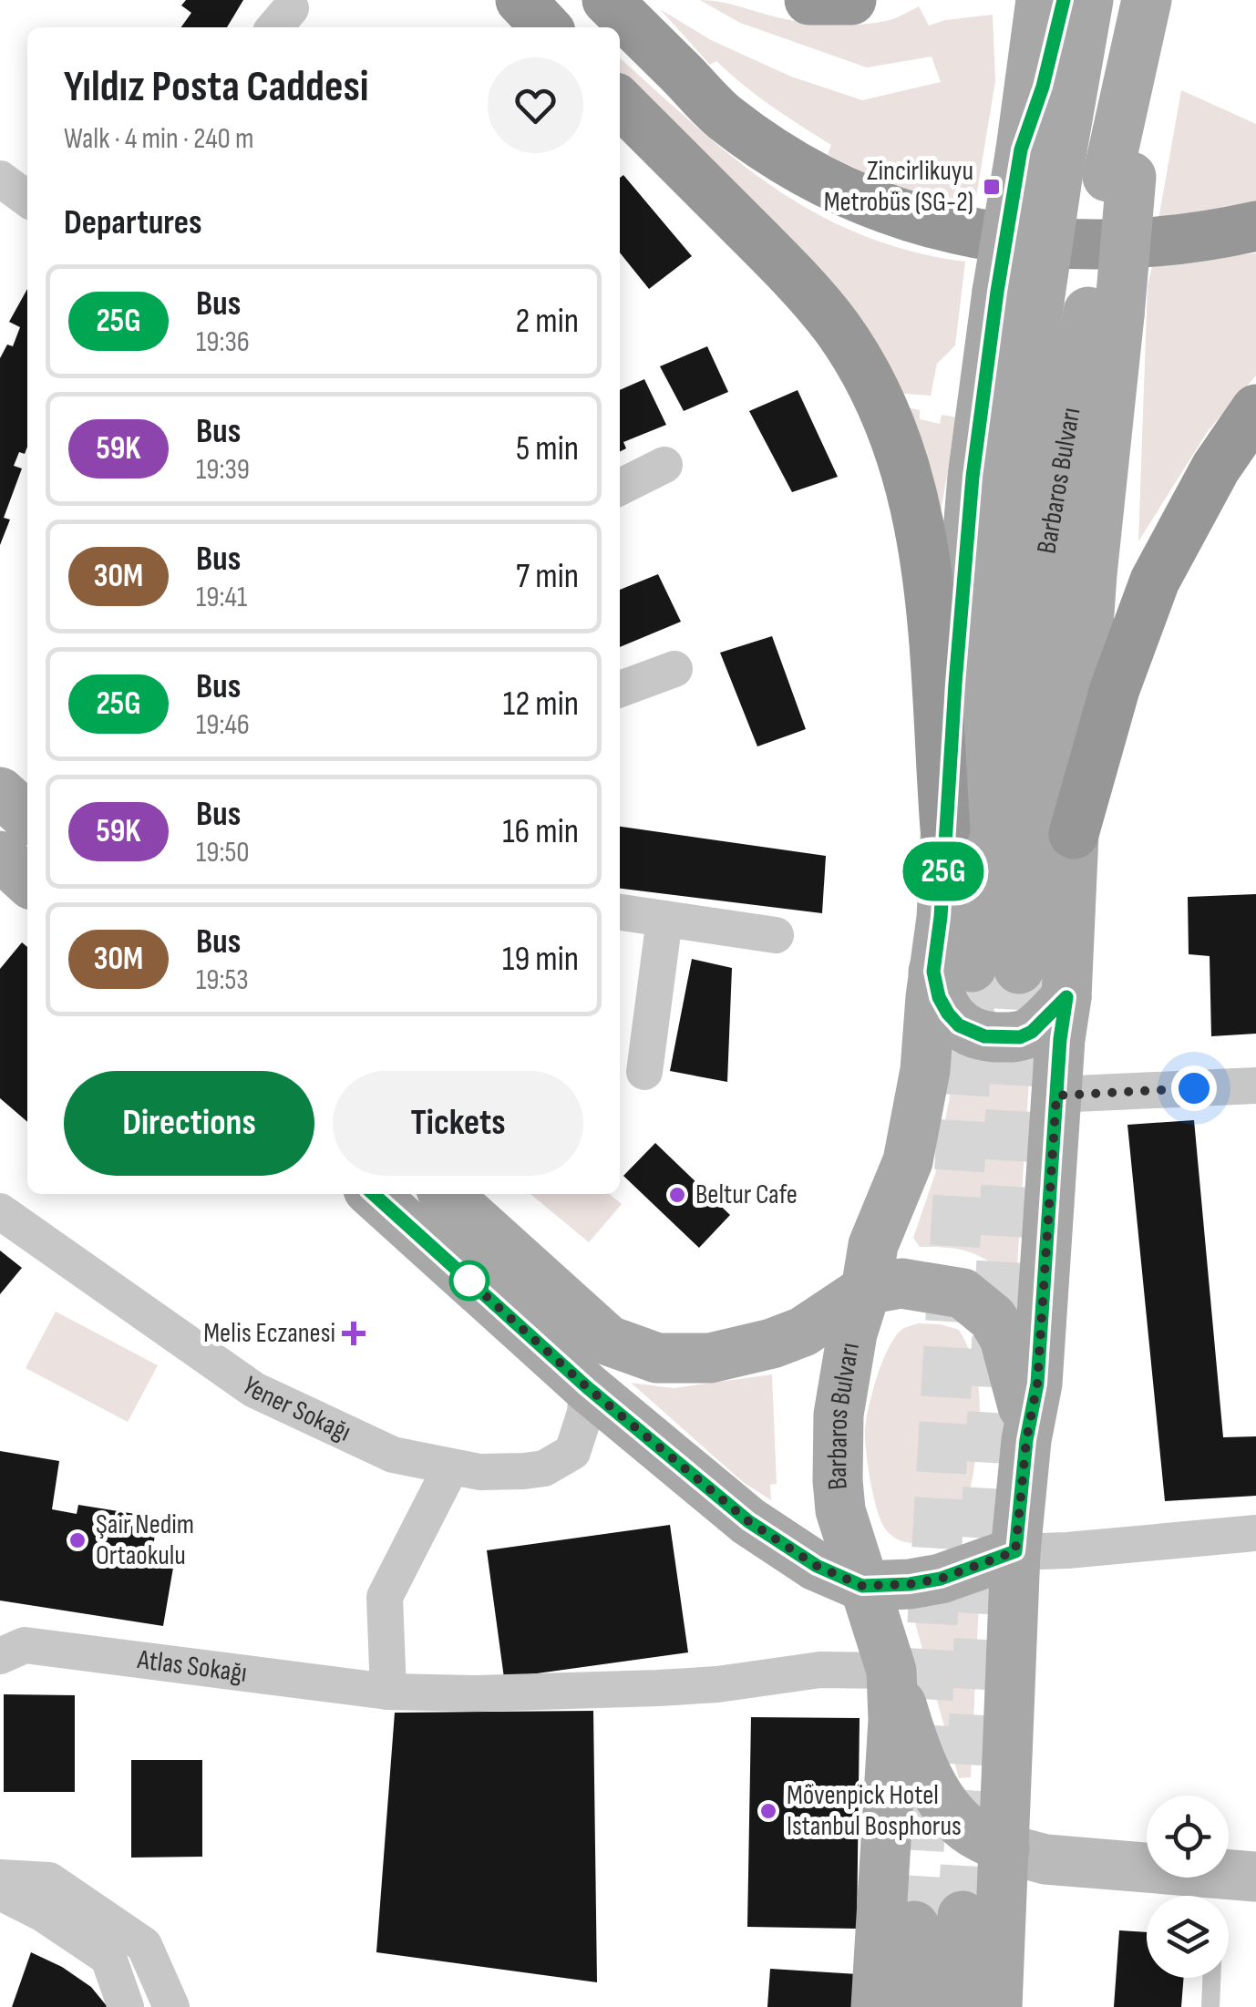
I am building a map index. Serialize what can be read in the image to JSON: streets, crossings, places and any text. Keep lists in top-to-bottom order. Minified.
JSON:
{"streets":{"main road":["Barbaros Bulvarı"],"street":["Yener Sokağı","Atlas Sokağı"]},"crossings":[["Barbaros Bulvarı","Atlas Sokağı"]],"places":{"transit":["Zincirlikuyu Metrobüs (SG-2)"],"other":["Beltur Cafe","Şair Nedim Ortaokulu","Mövenpick Hotel Istanbul Bosphorus"],"health":["Melis Eczanesi"]},"lines":["bus line 25G"],"page":{"on_map":"25G","heading":[["Yıldız Posta Caddesi","Walk · 4 min · 240 m"],"Departures"],"list":[{"mark":"25G","name":"Bus","note":"19:36","value":"2 min"},{"mark":"59K","name":"Bus","note":"19:39","value":"5 min"},{"mark":"30M","name":"Bus","note":"19:41","value":"7 min"},{"mark":"25G","name":"Bus","note":"19:46","value":"12 min"},{"mark":"59K","name":"Bus","note":"19:50","value":"16 min"},{"mark":"30M","name":"Bus","note":"19:53","value":"19 min"}],"buttons":["Directions","Tickets"]}}
